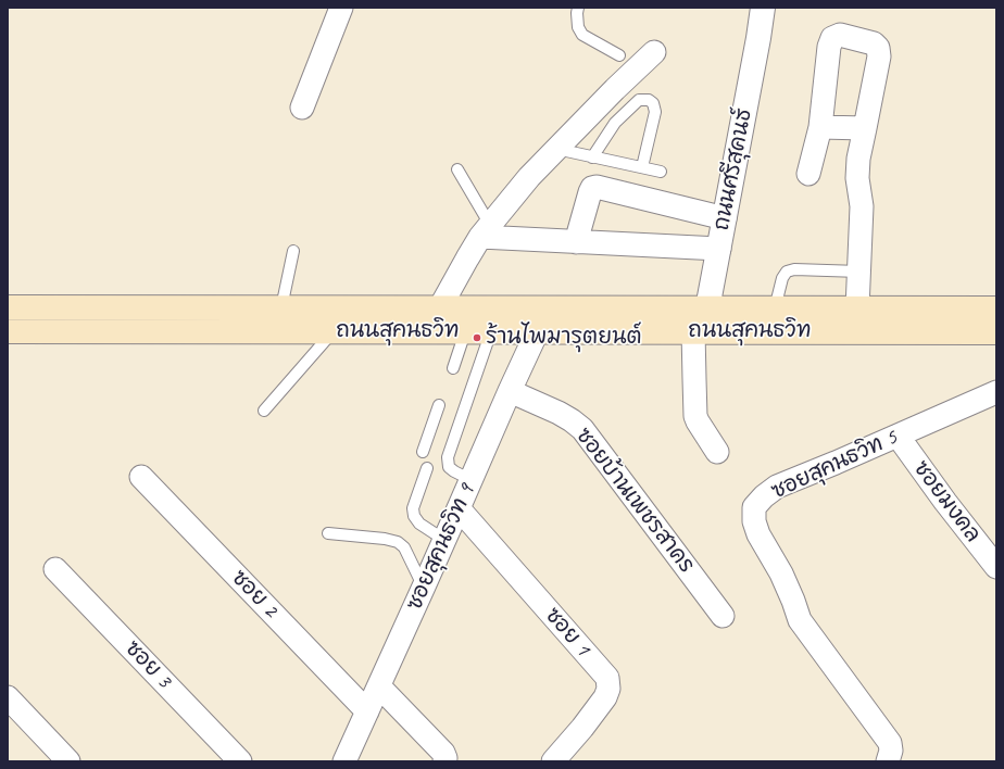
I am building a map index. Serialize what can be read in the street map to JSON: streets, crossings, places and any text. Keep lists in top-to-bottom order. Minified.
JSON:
{"streets":{"main road":["ถนนสุคนธวิท"],"street":["ถนนศรีสุคนธ์","ซอยสุคนธวิท 5","ซอยบ้านเพชรสาคร","ซอยมงคล","ซอยสุคนธวิท 9","ซอย 2","ซอย 1","ซอย 3"]},"crossings":[["ถนนศรีสุคนธ์","ถนนสุคนธวิท"],["ถนนสุคนธวิท","ซอยสุคนธวิท 9"],["ซอยสุคนธวิท 5","ซอยมงคล"],["ซอยบ้านเพชรสาคร","ซอยสุคนธวิท 9"],["ซอยสุคนธวิท 9","ซอย 2"],["ซอยสุคนธวิท 9","ซอย 1"]],"places":["ร้านไพมารุตยนต์"]}
